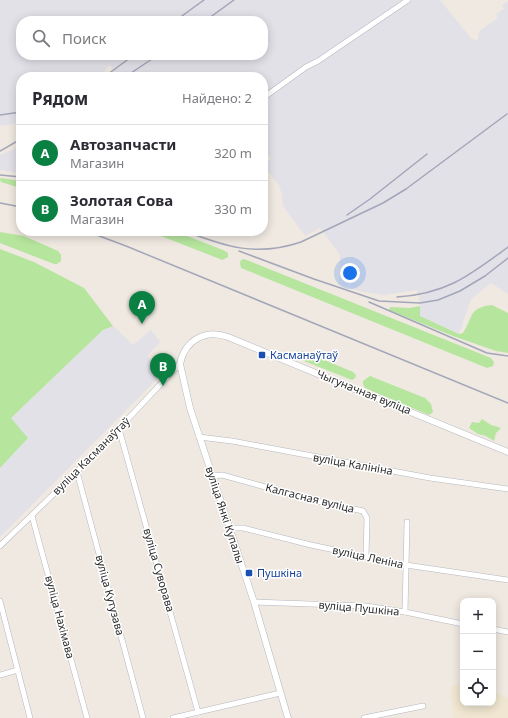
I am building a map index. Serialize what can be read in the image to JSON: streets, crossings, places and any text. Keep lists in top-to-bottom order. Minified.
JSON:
{"streets":{"street":["Чыгуначная вуліца","вуліца Касманаўтаў","вуліца Калініна","Калгасная вуліца","вуліца Янкі Купалы","вуліца Леніна","вуліца Суворава","вуліца Кутузава","вуліца Пушкіна","вуліца Нахімава"]},"crossings":[["Чыгуначная вуліца","вуліца Касманаўтаў"],["Чыгуначная вуліца","вуліца Янкі Купалы"],["вуліца Касманаўтаў","вуліца Янкі Купалы"],["вуліца Касманаўтаў","вуліца Суворава"],["вуліца Касманаўтаў","вуліца Кутузава"],["вуліца Касманаўтаў","вуліца Нахімава"],["вуліца Калініна","вуліца Янкі Купалы"],["Калгасная вуліца","вуліца Янкі Купалы"],["Калгасная вуліца","вуліца Леніна"],["вуліца Янкі Купалы","вуліца Леніна"],["вуліца Янкі Купалы","вуліца Пушкіна"]],"places":{"transit":["Касманаўтаў","Пушкіна"]},"page":{"search":"Поиск","heading":["Рядом","Найдено: 2"],"list":[{"mark":"A","name":"Автозапчасти","note":"Магазин","value":"320 m"},{"mark":"B","name":"Золотая Сова","note":"Магазин","value":"330 m"}],"pins":["A","B"],"map_buttons":["+","−"]}}
